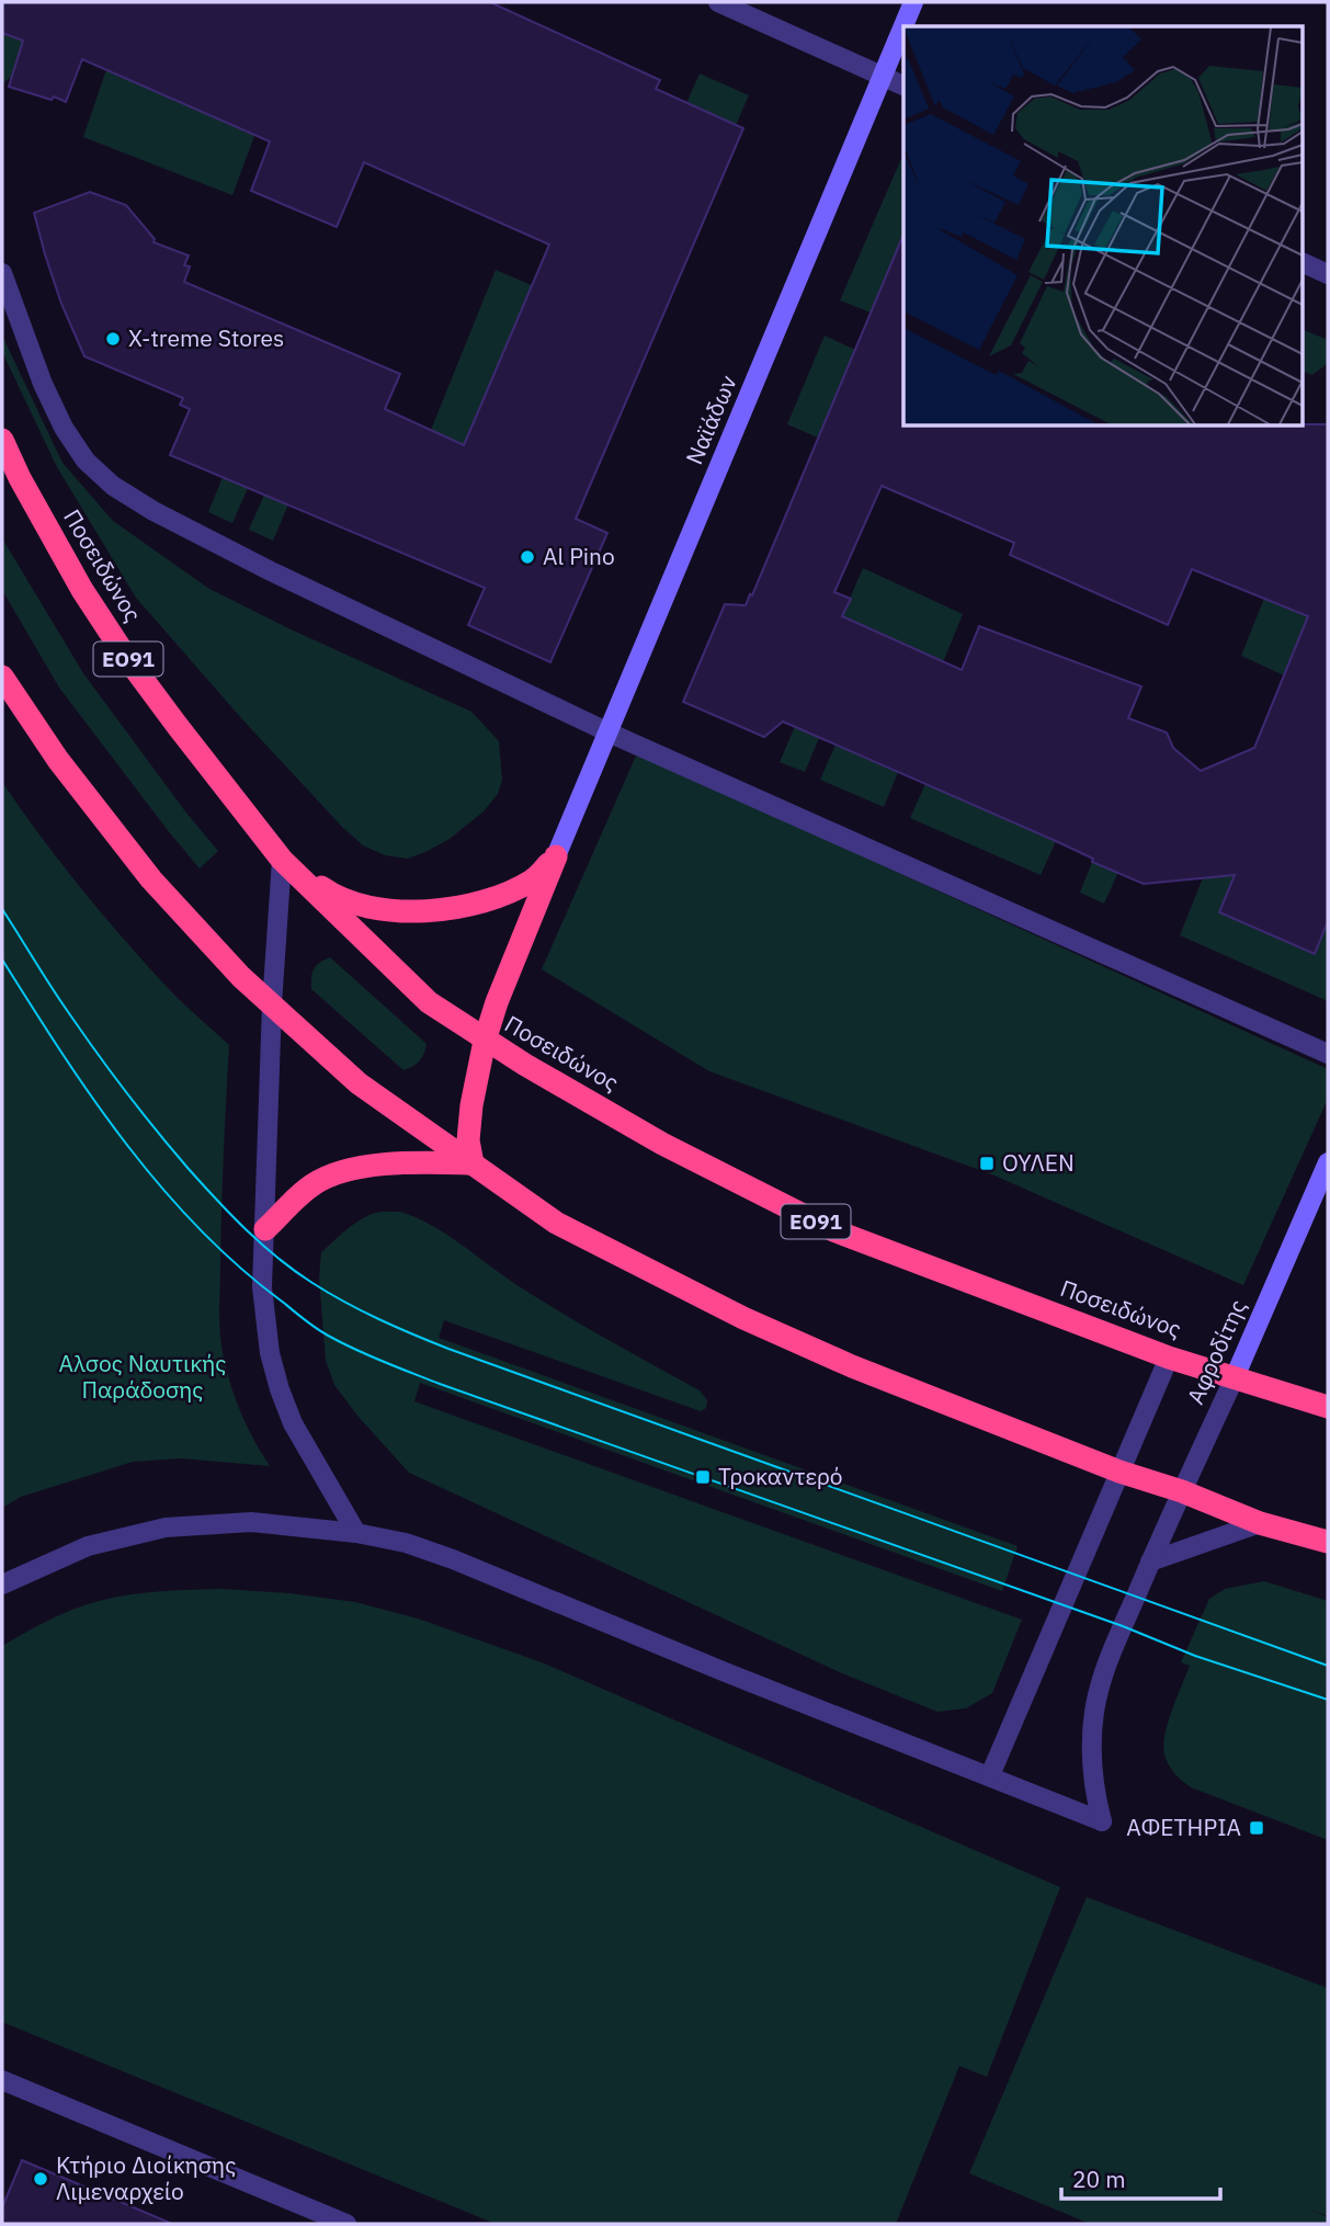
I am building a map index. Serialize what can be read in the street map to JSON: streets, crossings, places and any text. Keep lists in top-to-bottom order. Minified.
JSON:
{"streets":{"highway":["Ποσειδώνος","ΕΟ91"],"street":["Ναϊάδων","Αφροδίτης"]},"crossings":[["Ποσειδώνος","Αφροδίτης"]],"parks":["Αλσος Ναυτικής Παράδοσης"],"places":{"other":["X-treme Stores","Al Pino","Κτήριο Διοίκησης Λιμεναρχείο"],"transit":["ΟΥΛΕΝ","Τροκαντερό","ΑΦΕΤΗΡΙΑ"]},"scale_bar":"20 m"}
